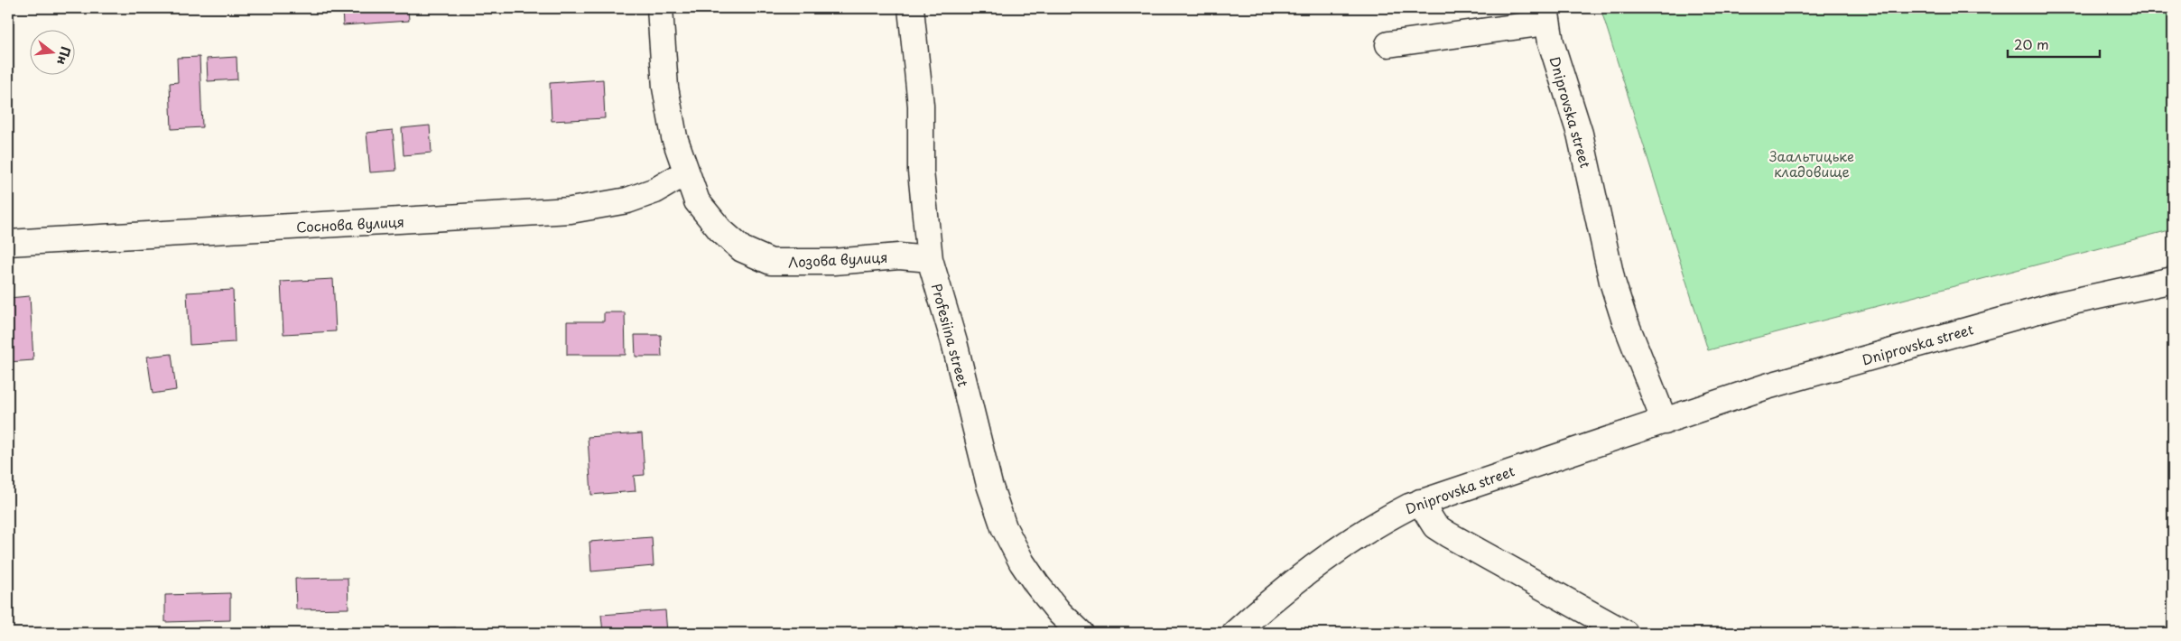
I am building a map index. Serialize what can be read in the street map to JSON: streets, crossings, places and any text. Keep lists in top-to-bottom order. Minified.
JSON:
{"streets":{"street":["Dniprovska street","Соснова вулиця","Лозова вулиця","Profesiina street"]},"crossings":[["Соснова вулиця","Лозова вулиця"],["Лозова вулиця","Profesiina street"]],"parks":["Заальтицьке кладовище"],"scale_bar":"20 m","north":"right"}
